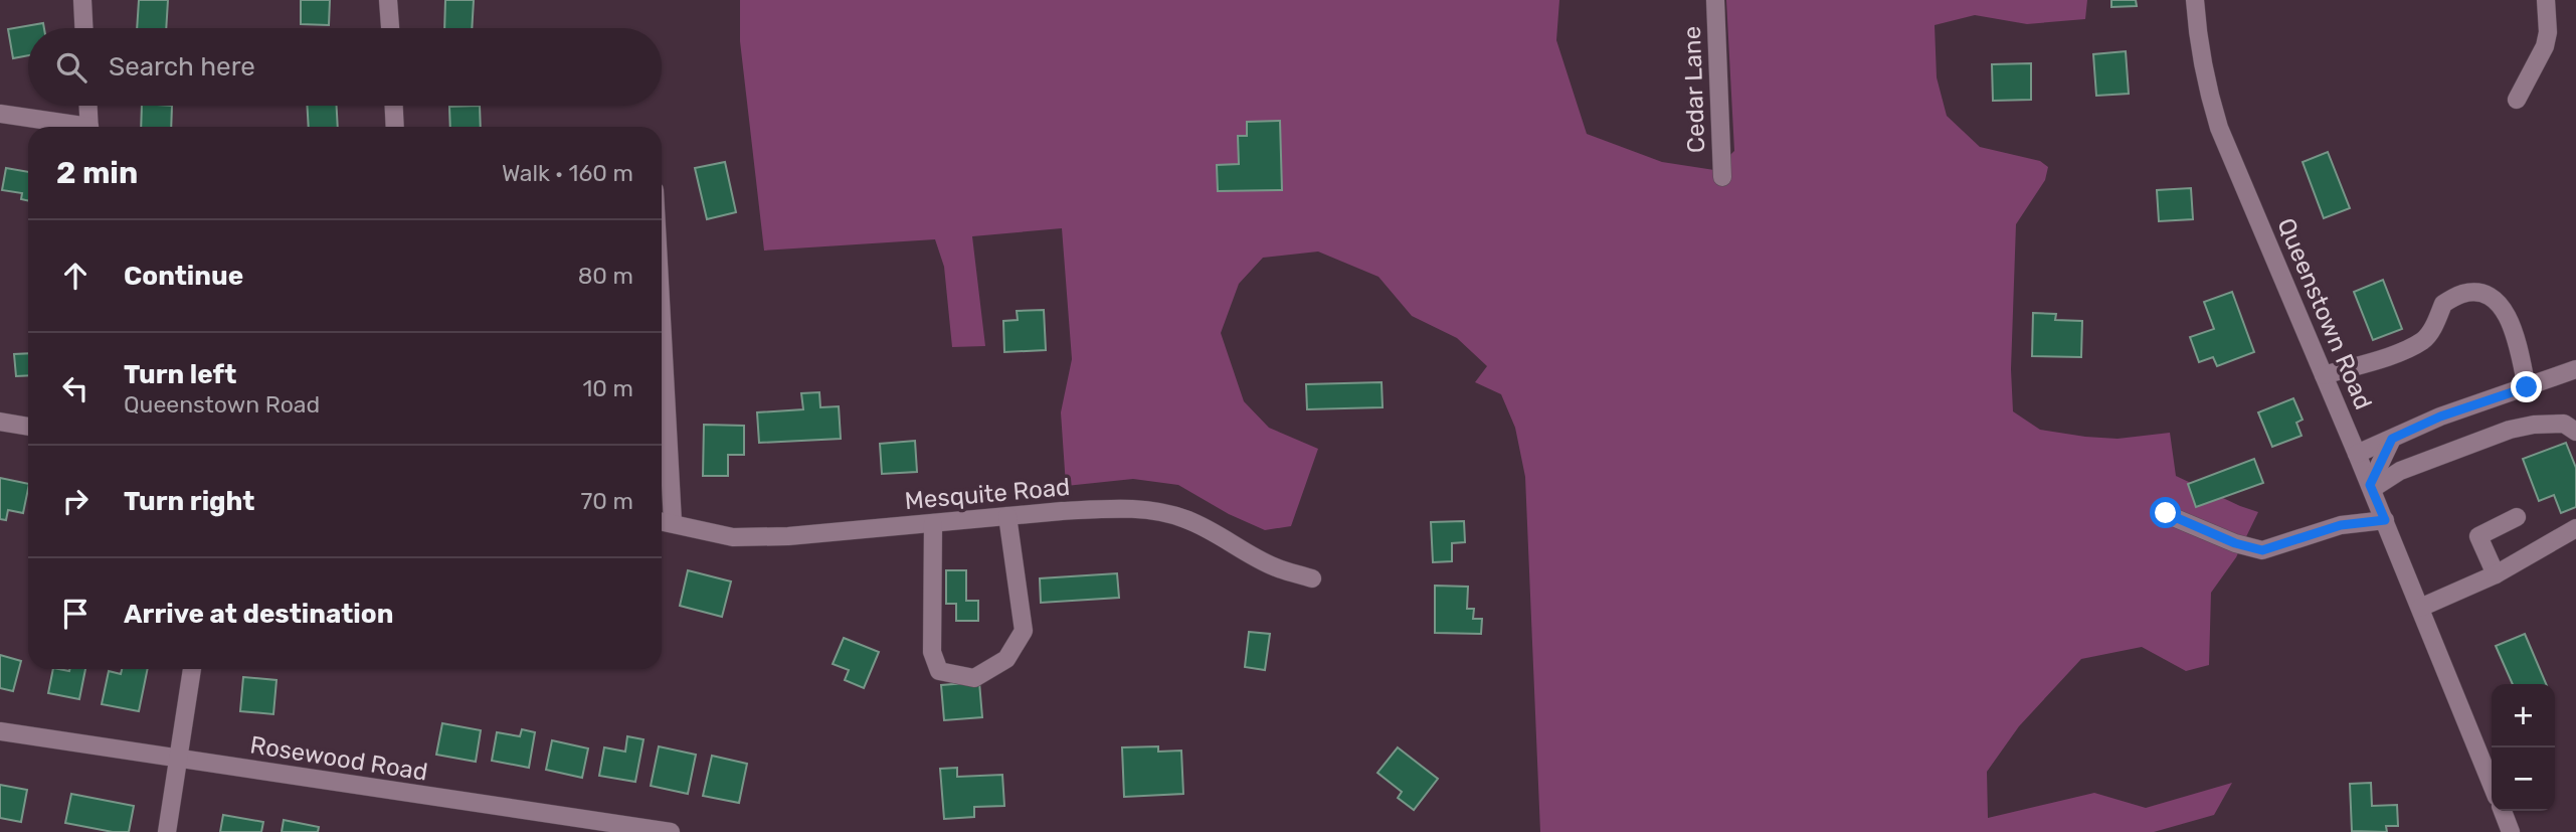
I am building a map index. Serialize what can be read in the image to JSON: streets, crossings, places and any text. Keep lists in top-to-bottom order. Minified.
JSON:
{"streets":{"street":["Cedar Lane","Queenstown Road","Mesquite Road","Rosewood Road"]},"page":{"search":"Search here","heading":["2 min","Walk · 160 m"],"list":[["Continue","80 m"],["Turn left","Queenstown Road","10 m"],["Turn right","70 m"],"Arrive at destination"],"map_buttons":["+","−"]}}
